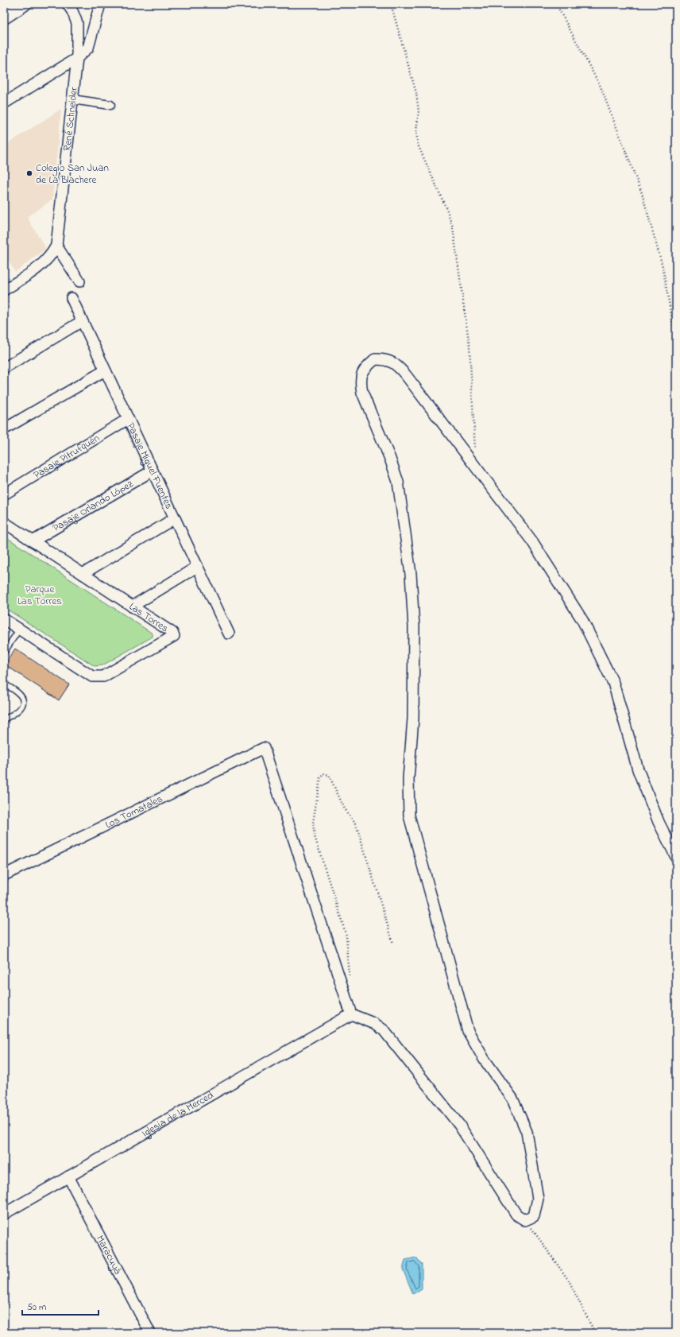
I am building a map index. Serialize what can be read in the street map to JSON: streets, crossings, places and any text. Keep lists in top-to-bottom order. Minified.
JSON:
{"streets":{"street":["René Schneider","Pasaje Pitrufquén","Pasaje Miguel Fuentes","Pasaje Orlando López","Las Torres","Los Tomatales","Iglesia de la Merced","Maracuyá"]},"crossings":[["Pasaje Pitrufquén","Pasaje Miguel Fuentes"],["Pasaje Miguel Fuentes","Pasaje Orlando López"],["Pasaje Orlando López","Las Torres"],["Los Tomatales","Iglesia de la Merced"],["Iglesia de la Merced","Maracuyá"]],"parks":["Parque Las Torres"],"places":["Colegio San Juan de La Blachere"],"scale_bar":"50 m"}
